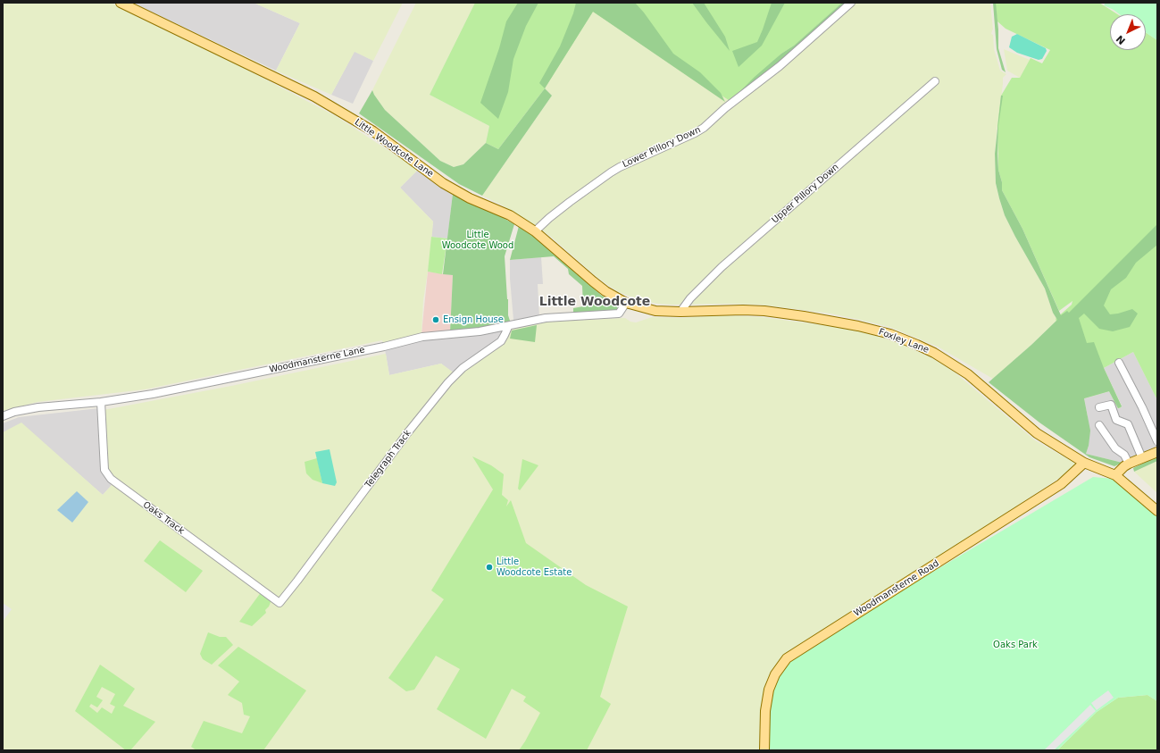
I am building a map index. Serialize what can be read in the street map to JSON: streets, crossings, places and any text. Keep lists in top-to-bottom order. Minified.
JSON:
{"streets":{"main road":["Little Woodcote Lane","Foxley Lane","Woodmansterne Road"],"street":["Lower Pillory Down","Upper Pillory Down","Woodmansterne Lane","Telegraph Track","Oaks Track"]},"crossings":[["Lower Pillory Down","Little Woodcote Lane"],["Little Woodcote Lane","Foxley Lane"],["Little Woodcote Lane","Woodmansterne Lane"],["Upper Pillory Down","Foxley Lane"],["Foxley Lane","Woodmansterne Road"],["Woodmansterne Lane","Telegraph Track"],["Woodmansterne Lane","Oaks Track"],["Telegraph Track","Oaks Track"]],"districts":["Little Woodcote"],"parks":["Little Woodcote Wood","Oaks Park"],"places":["Ensign House","Little Woodcote Estate"],"north":"bottom left"}
